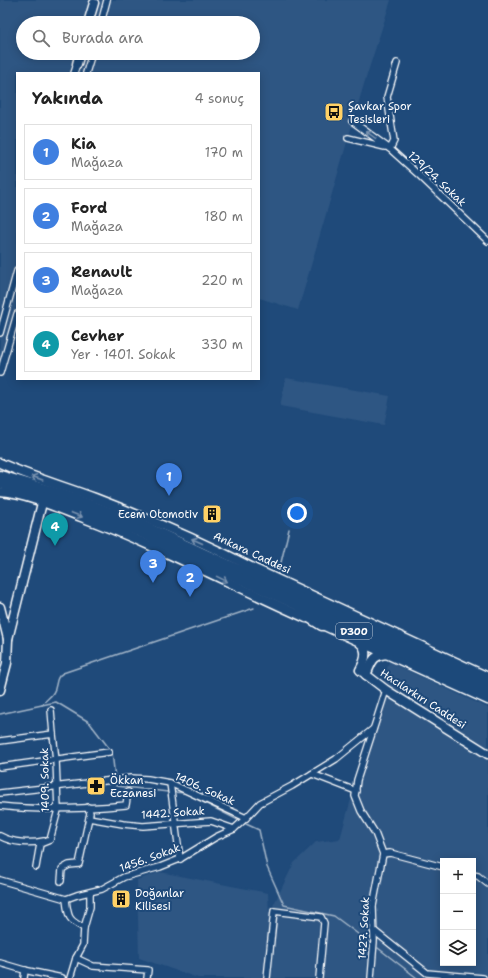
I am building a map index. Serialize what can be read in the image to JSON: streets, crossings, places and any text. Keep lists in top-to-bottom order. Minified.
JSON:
{"streets":{"highway":["Ankara Caddesi","D300"],"main road":["Hacılarkırı Caddesi"],"street":["129/24. Sokak","1409. Sokak","1406. Sokak","1442. Sokak","1456. Sokak","1427. Sokak"]},"crossings":[["1409. Sokak","1406. Sokak"],["1406. Sokak","1456. Sokak"],["1442. Sokak","1456. Sokak"]],"places":{"bus stop":["Şavkar Spor Tesisleri"],"building":["Ecem Otomotiv","Doğanlar Kilisesi"],"pharmacy":["Ökkan Eczanesi"]},"page":{"search":"Burada ara","heading":["Yakında","4 sonuç"],"list":[{"mark":"1","name":"Kia","note":"Mağaza","value":"170 m"},{"mark":"2","name":"Ford","note":"Mağaza","value":"180 m"},{"mark":"3","name":"Renault","note":"Mağaza","value":"220 m"},{"mark":"4","name":"Cevher","note":"Yer · 1401. Sokak","value":"330 m"}],"pins":["1","4","3","2"],"map_buttons":["+","−"]}}
